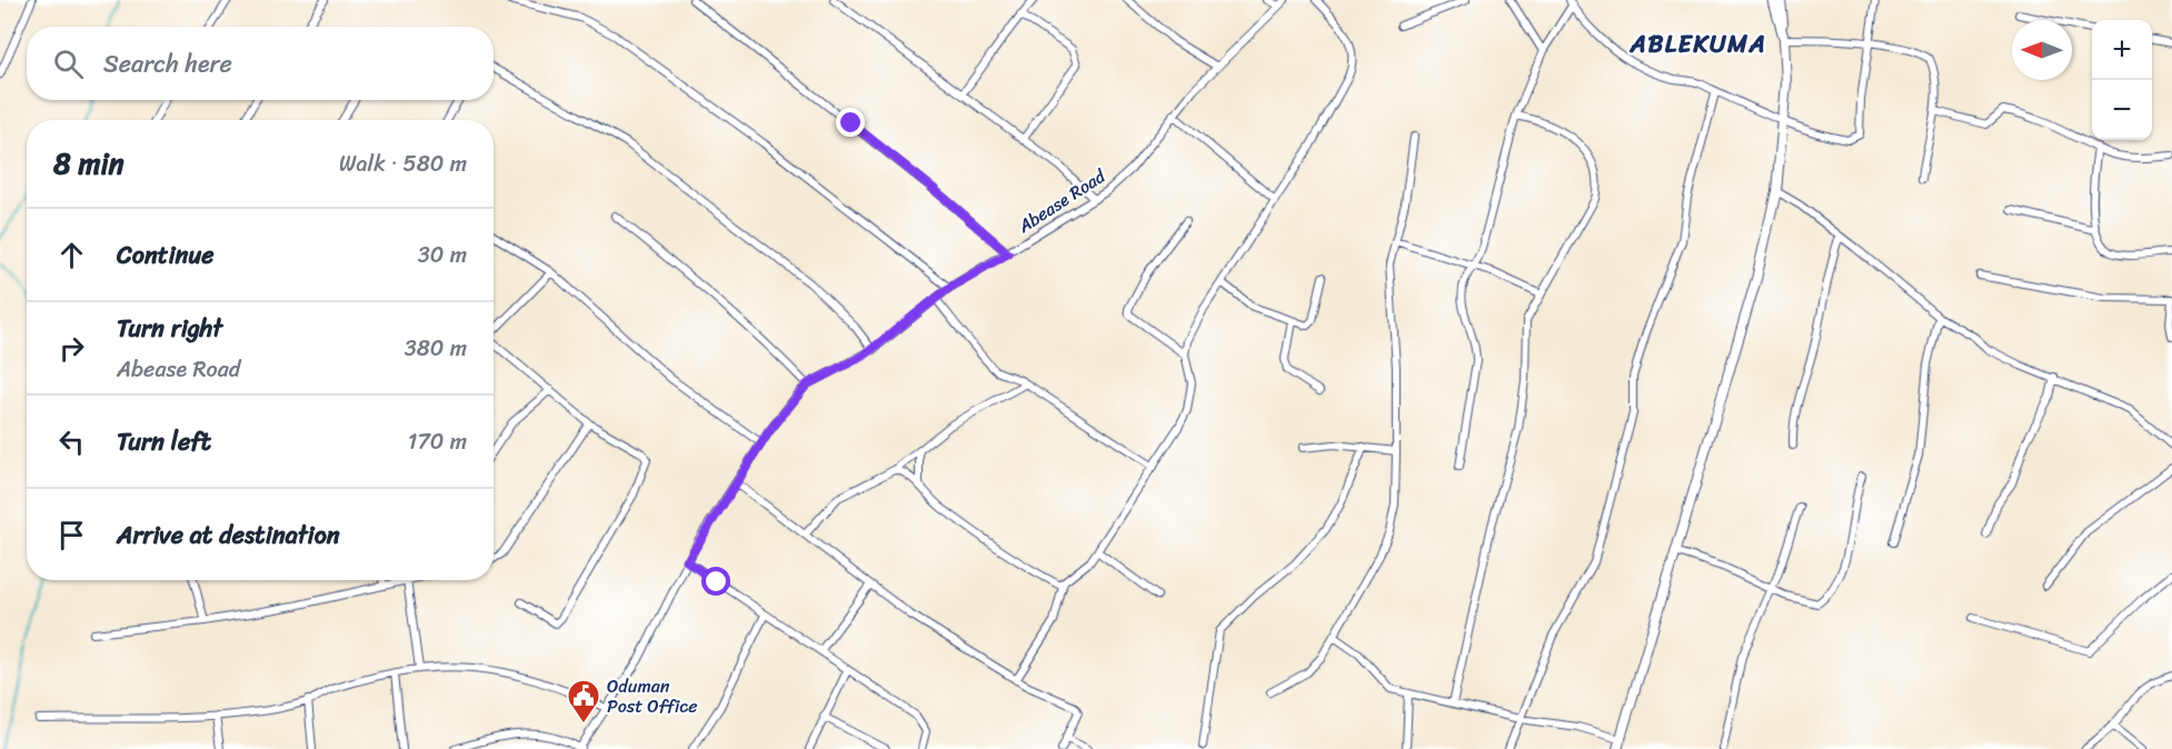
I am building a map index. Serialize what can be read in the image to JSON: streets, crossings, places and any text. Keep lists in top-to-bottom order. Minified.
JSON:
{"streets":{"street":["Abease Road"]},"districts":["ABLEKUMA"],"places":{"public building":["Oduman Post Office"]},"north":"left","page":{"map_buttons":["+","−"],"search":"Search here","heading":["8 min","Walk · 580 m"],"list":[["Continue","30 m"],["Turn right","Abease Road","380 m"],["Turn left","170 m"],"Arrive at destination"]}}
